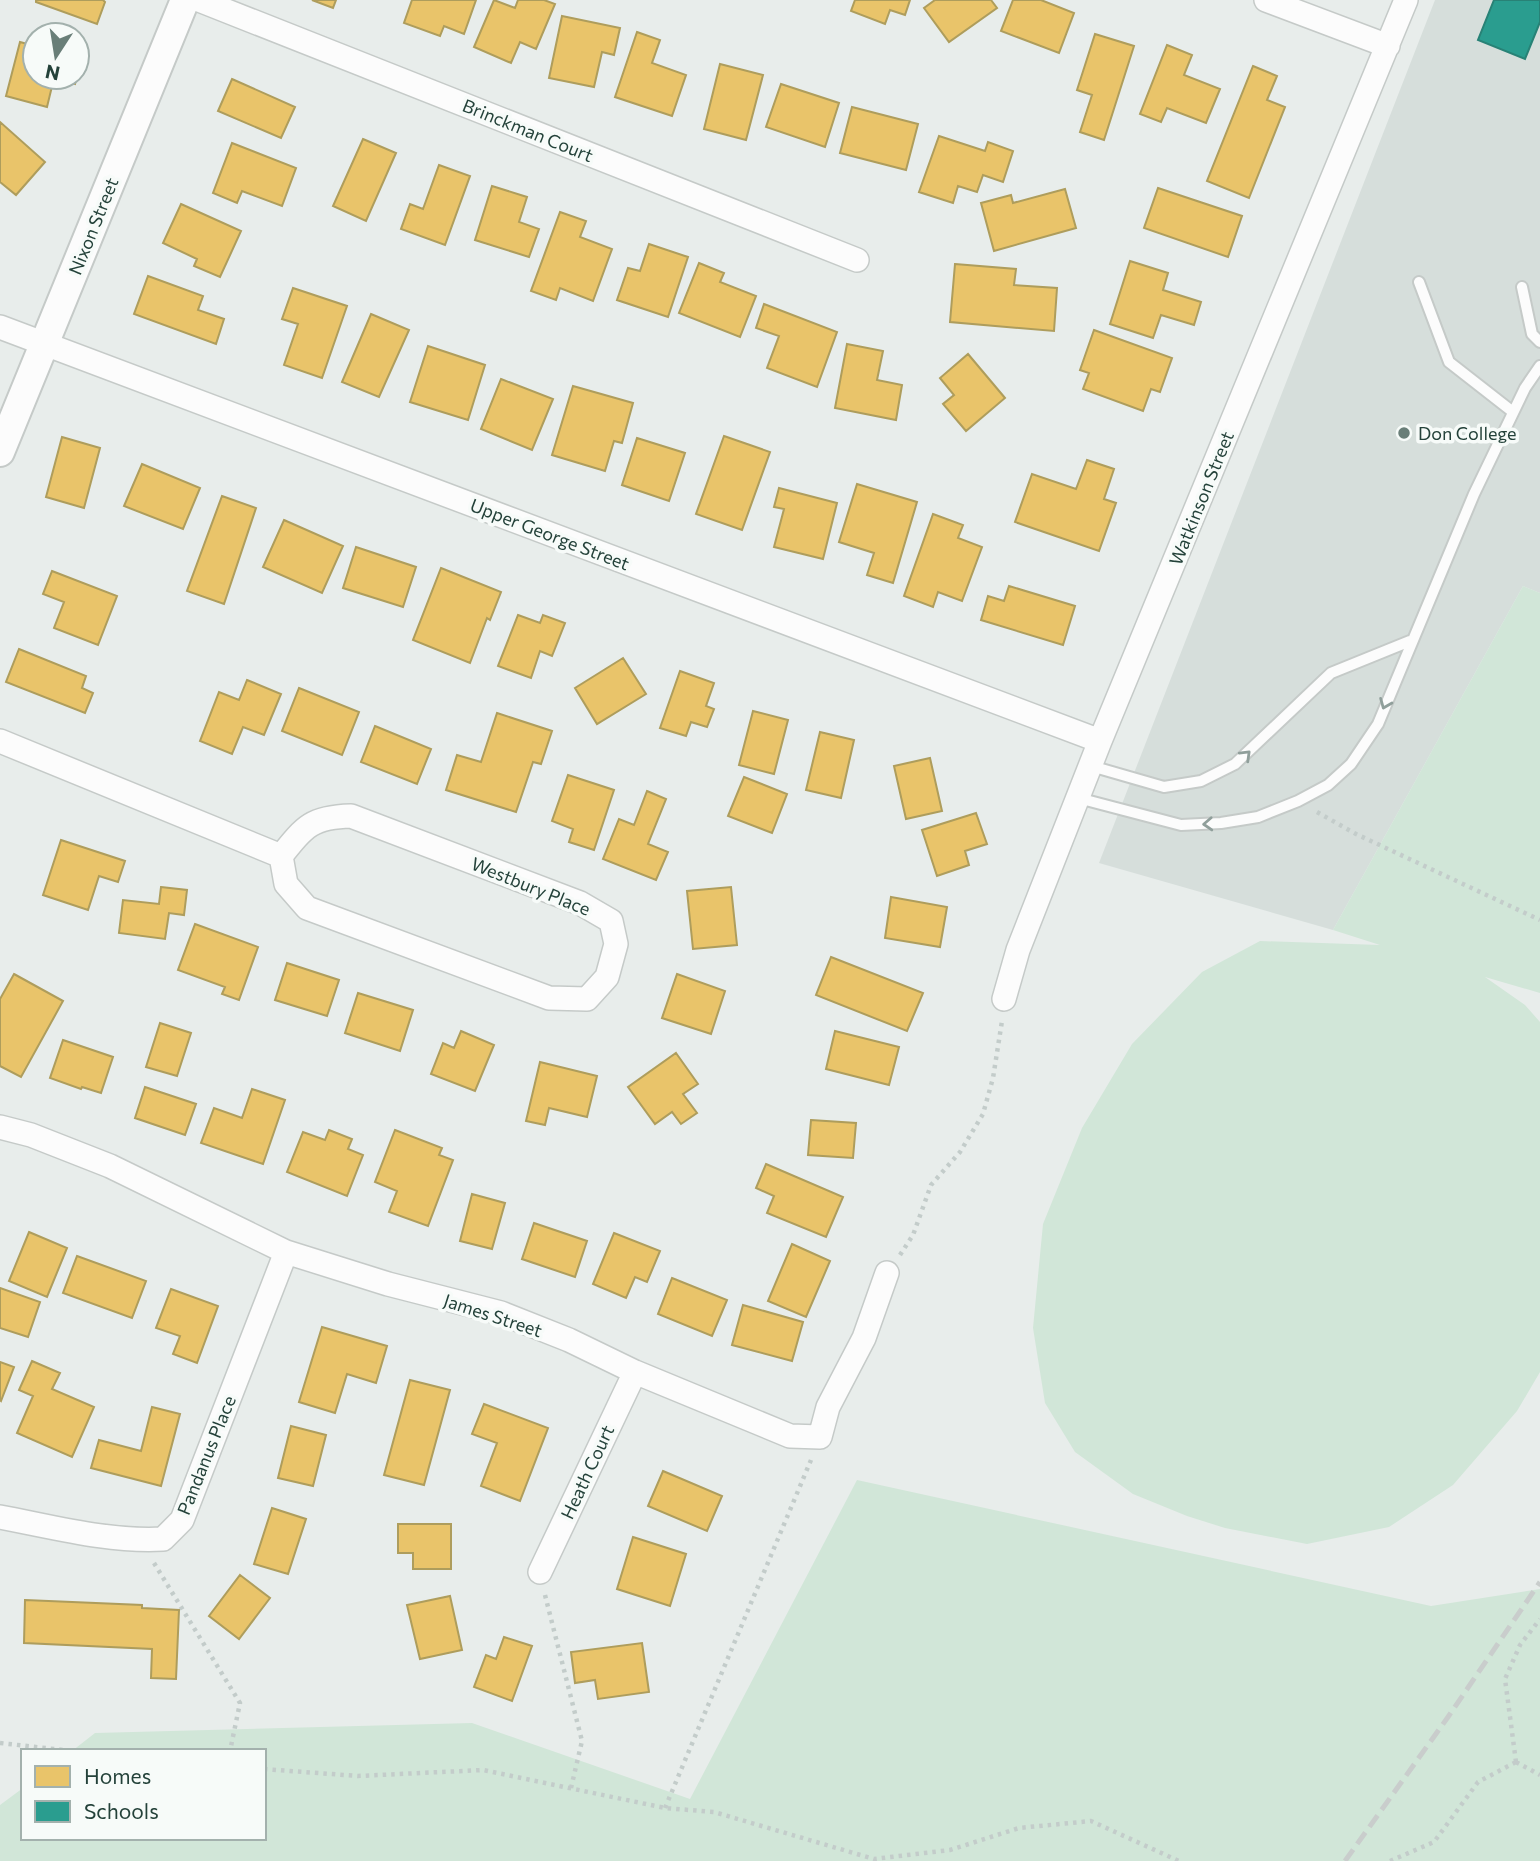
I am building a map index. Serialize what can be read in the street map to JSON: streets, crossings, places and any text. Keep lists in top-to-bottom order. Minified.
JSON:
{"streets":{"street":["Brinckman Court","Nixon Street","Watkinson Street","Upper George Street","Westbury Place","James Street","Pandanus Place","Heath Court"]},"crossings":[["Nixon Street","Upper George Street"],["Watkinson Street","Upper George Street"],["James Street","Pandanus Place"],["James Street","Heath Court"]],"places":["Don College"],"legend":["Homes","Schools"],"north":"bottom"}
